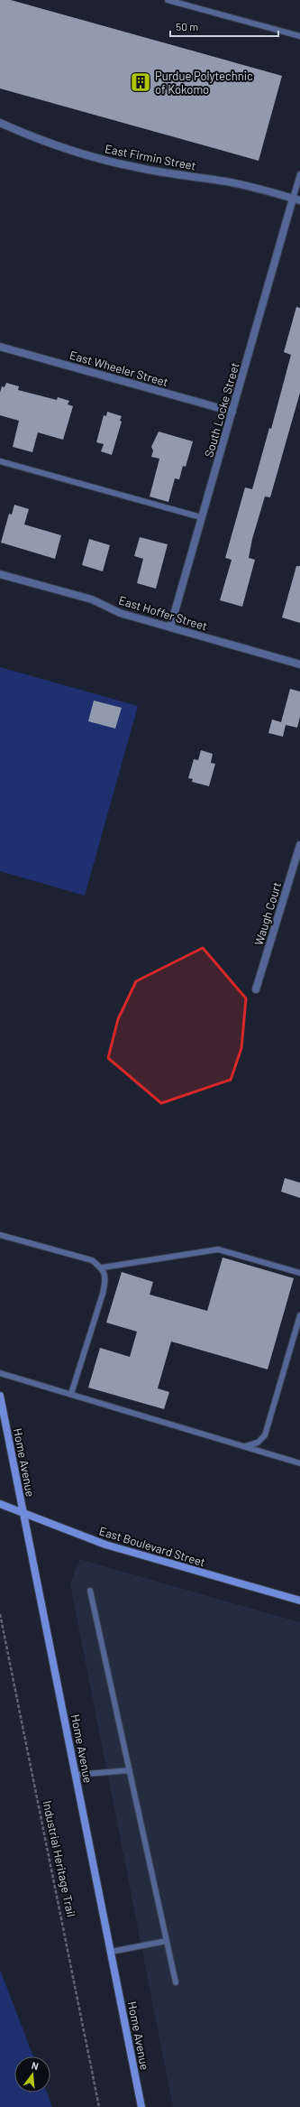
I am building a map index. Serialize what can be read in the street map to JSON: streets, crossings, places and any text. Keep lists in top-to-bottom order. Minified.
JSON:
{"streets":{"main road":["Home Avenue","East Boulevard Street"],"street":["East Firmin Street","East Wheeler Street","South Locke Street","East Hoffer Street","Waugh Court"],"path":["Industrial Heritage Trail"]},"crossings":[["East Firmin Street","South Locke Street"],["East Wheeler Street","South Locke Street"],["South Locke Street","East Hoffer Street"],["Home Avenue","East Boulevard Street"]],"places":{"building":["Purdue Polytechnic of Kokomo"]},"scale_bar":"50 m","north":"top"}
